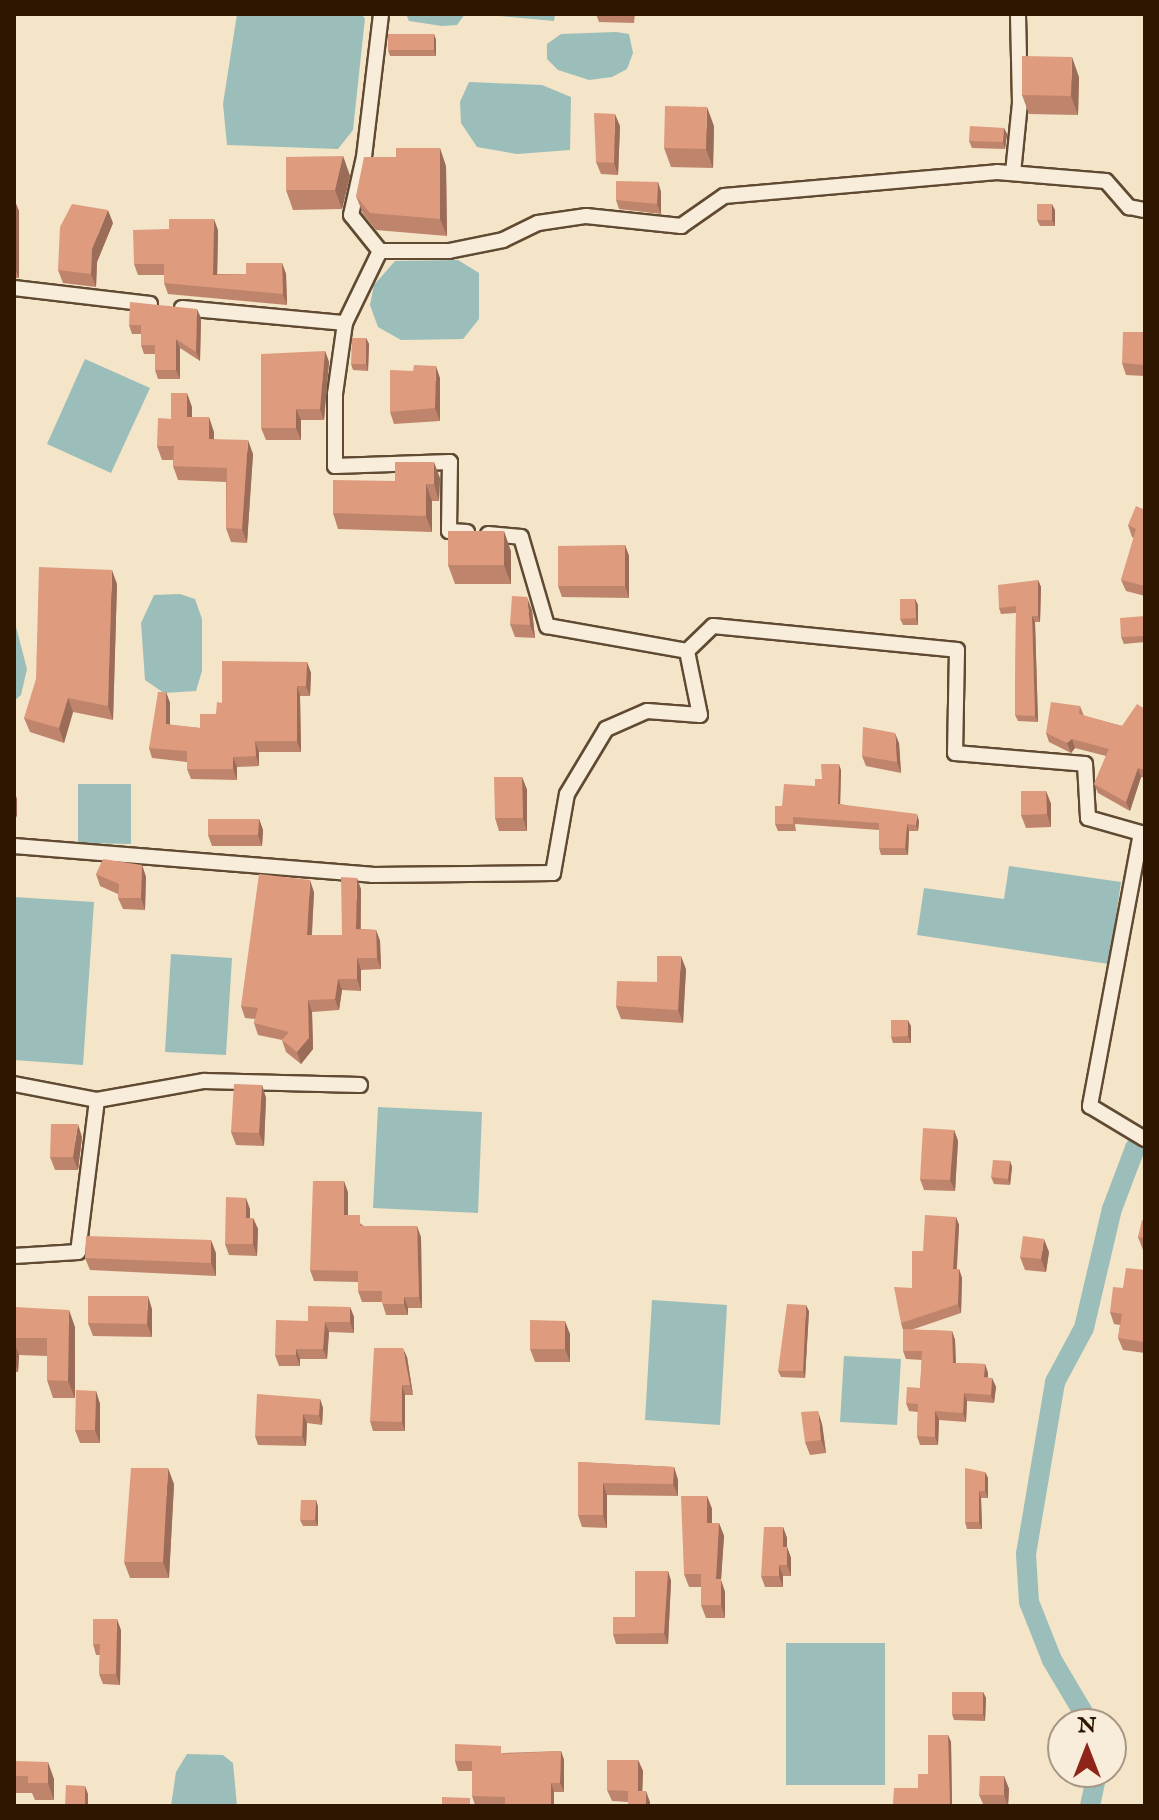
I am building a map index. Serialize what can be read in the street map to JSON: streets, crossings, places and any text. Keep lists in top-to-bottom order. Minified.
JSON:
{"north":"top"}
